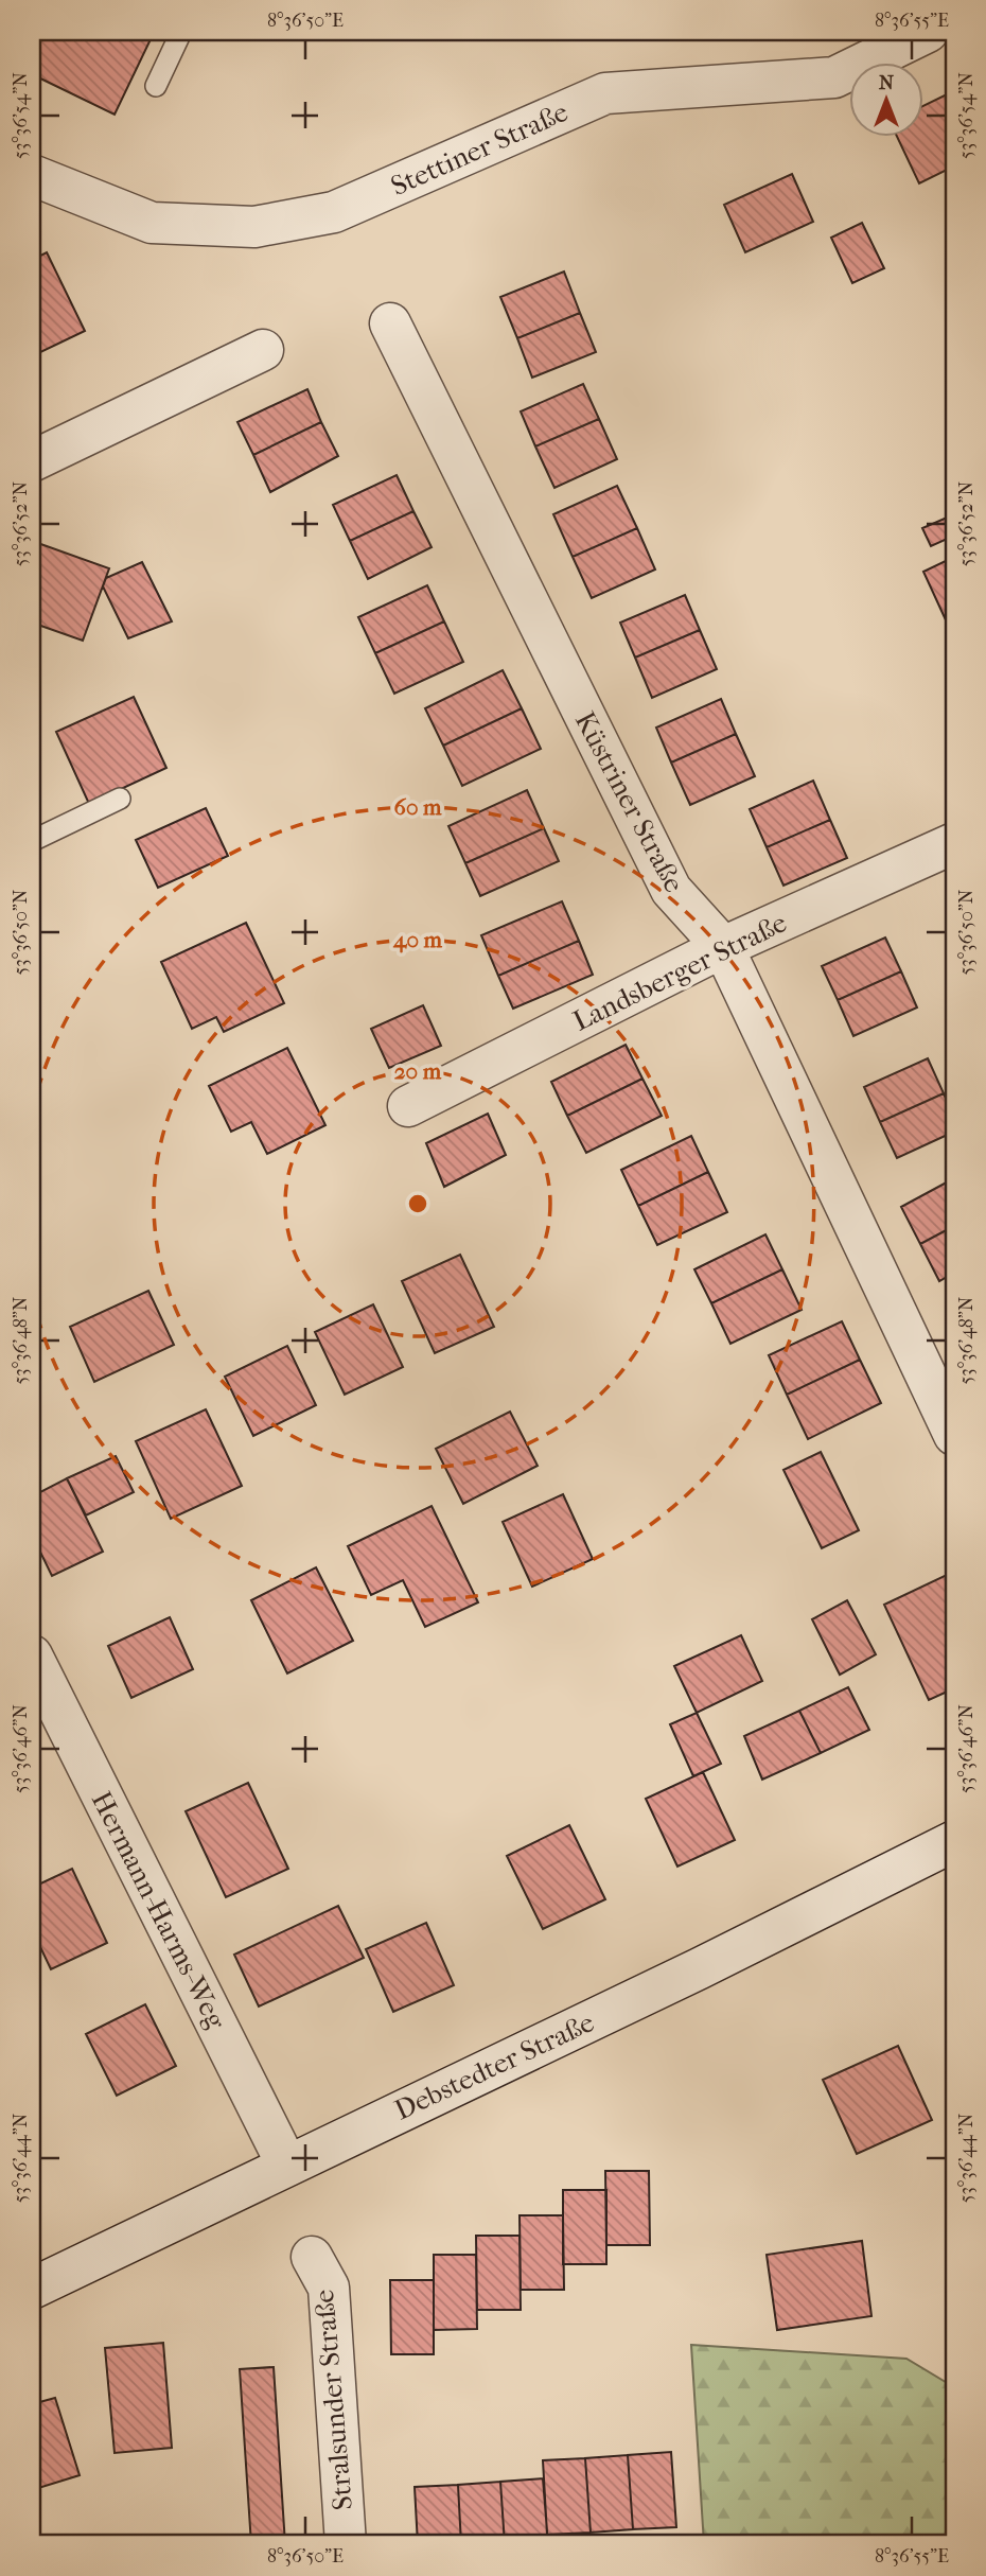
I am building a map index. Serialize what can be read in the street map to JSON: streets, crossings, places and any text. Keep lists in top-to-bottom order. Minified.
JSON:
{"streets":{"street":["Stettiner Straße","Küstriner Straße","Landsberger Straße","Hermann-Harms-Weg","Debstedter Straße","Stralsunder Straße"]},"crossings":[["Küstriner Straße","Landsberger Straße"],["Hermann-Harms-Weg","Debstedter Straße"]],"north":"top","coordinates":["8°36'50\"E","8°36'55\"E","53°36'54\"N","53°36'52\"N","53°36'50\"N","53°36'48\"N","53°36'46\"N","53°36'44\"N"],"rings":["60 m","40 m","20 m"]}
